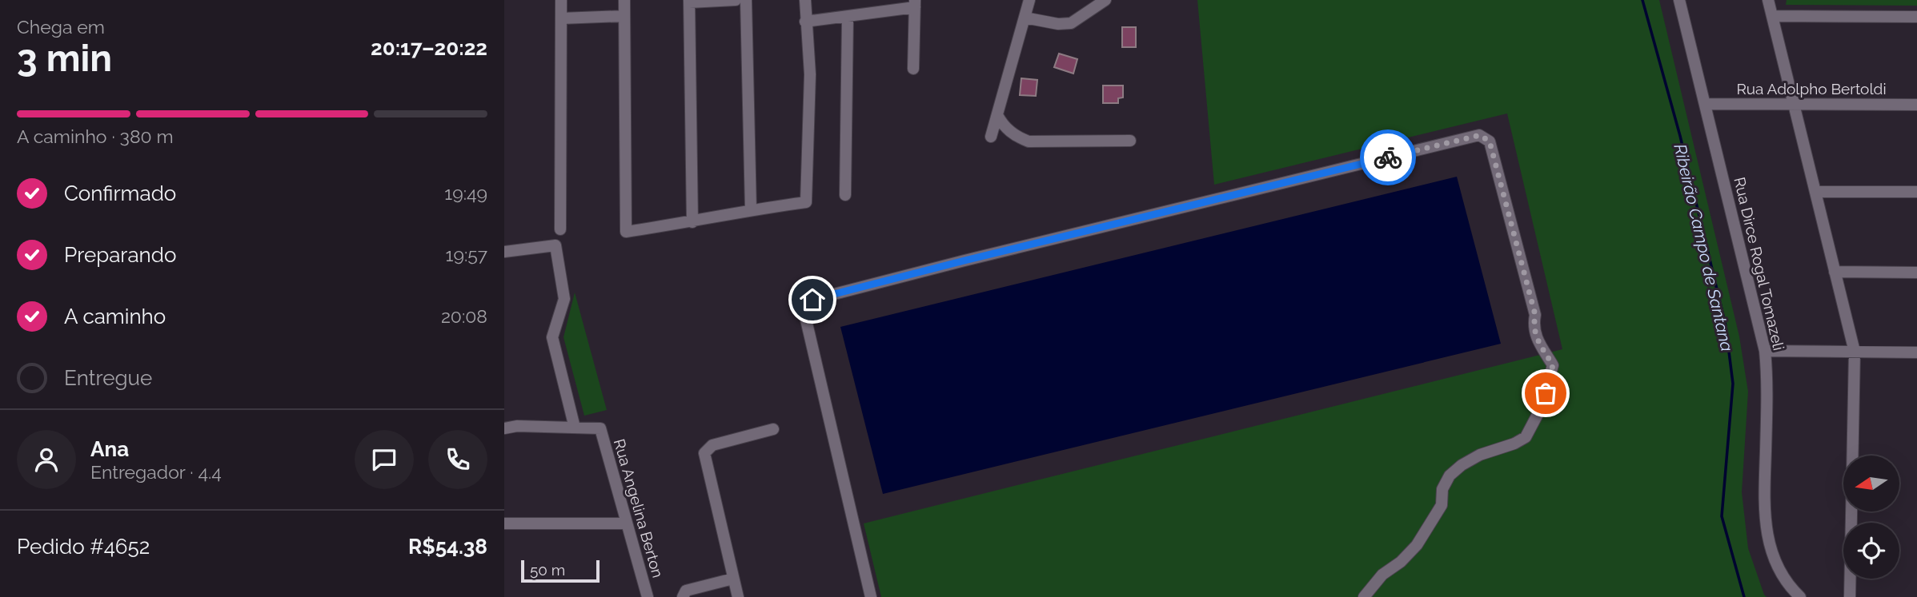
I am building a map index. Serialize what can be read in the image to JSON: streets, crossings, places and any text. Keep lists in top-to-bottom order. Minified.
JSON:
{"streets":{"street":["Rua Adolpho Bertoldi","Rua Dirce Rogal Tomazeli","Rua Angelina Berton"]},"crossings":[["Rua Adolpho Bertoldi","Rua Dirce Rogal Tomazeli"]],"water":["Ribeirão Campo de Santana"],"scale_bar":"50 m","north":"left","page":{"heading":["3 min","Chega em","20:17–20:22"],"panel":["Ana","Entregador · 4.4","Pedido #4652","R$54.38"],"bar":"A caminho · 380 m","list":[["Confirmado","19:49"],["Preparando","19:57"],["A caminho","20:08"],"Entregue"],"scale":"50 m"}}
